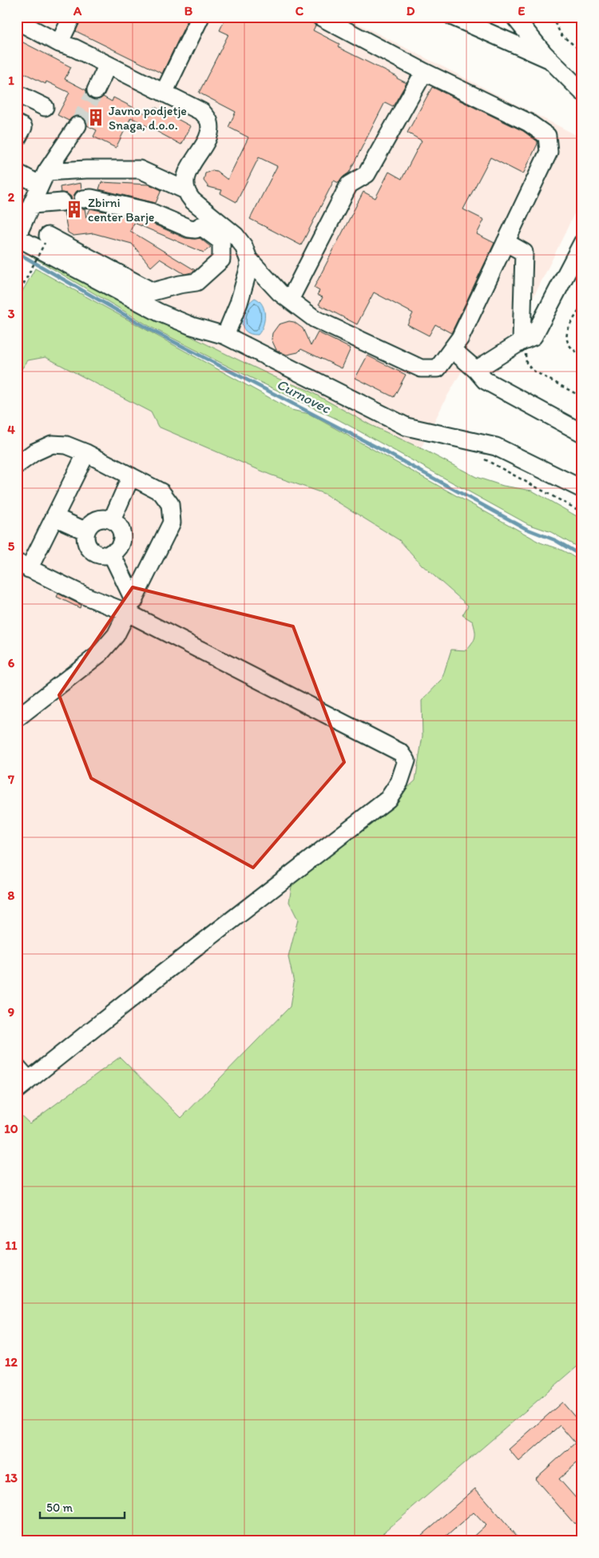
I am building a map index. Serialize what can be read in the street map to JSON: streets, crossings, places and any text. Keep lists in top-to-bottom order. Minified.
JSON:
{"water":["Curnovec"],"places":{"building":["Javno podjetje Snaga, d.o.o.","Zbirni center Barje"]},"scale_bar":"50 m","grid":{"columns":["A","B","C","D","E"],"rows":["1","2","3","4","5","6","7","8","9","10","11","12","13"]}}
